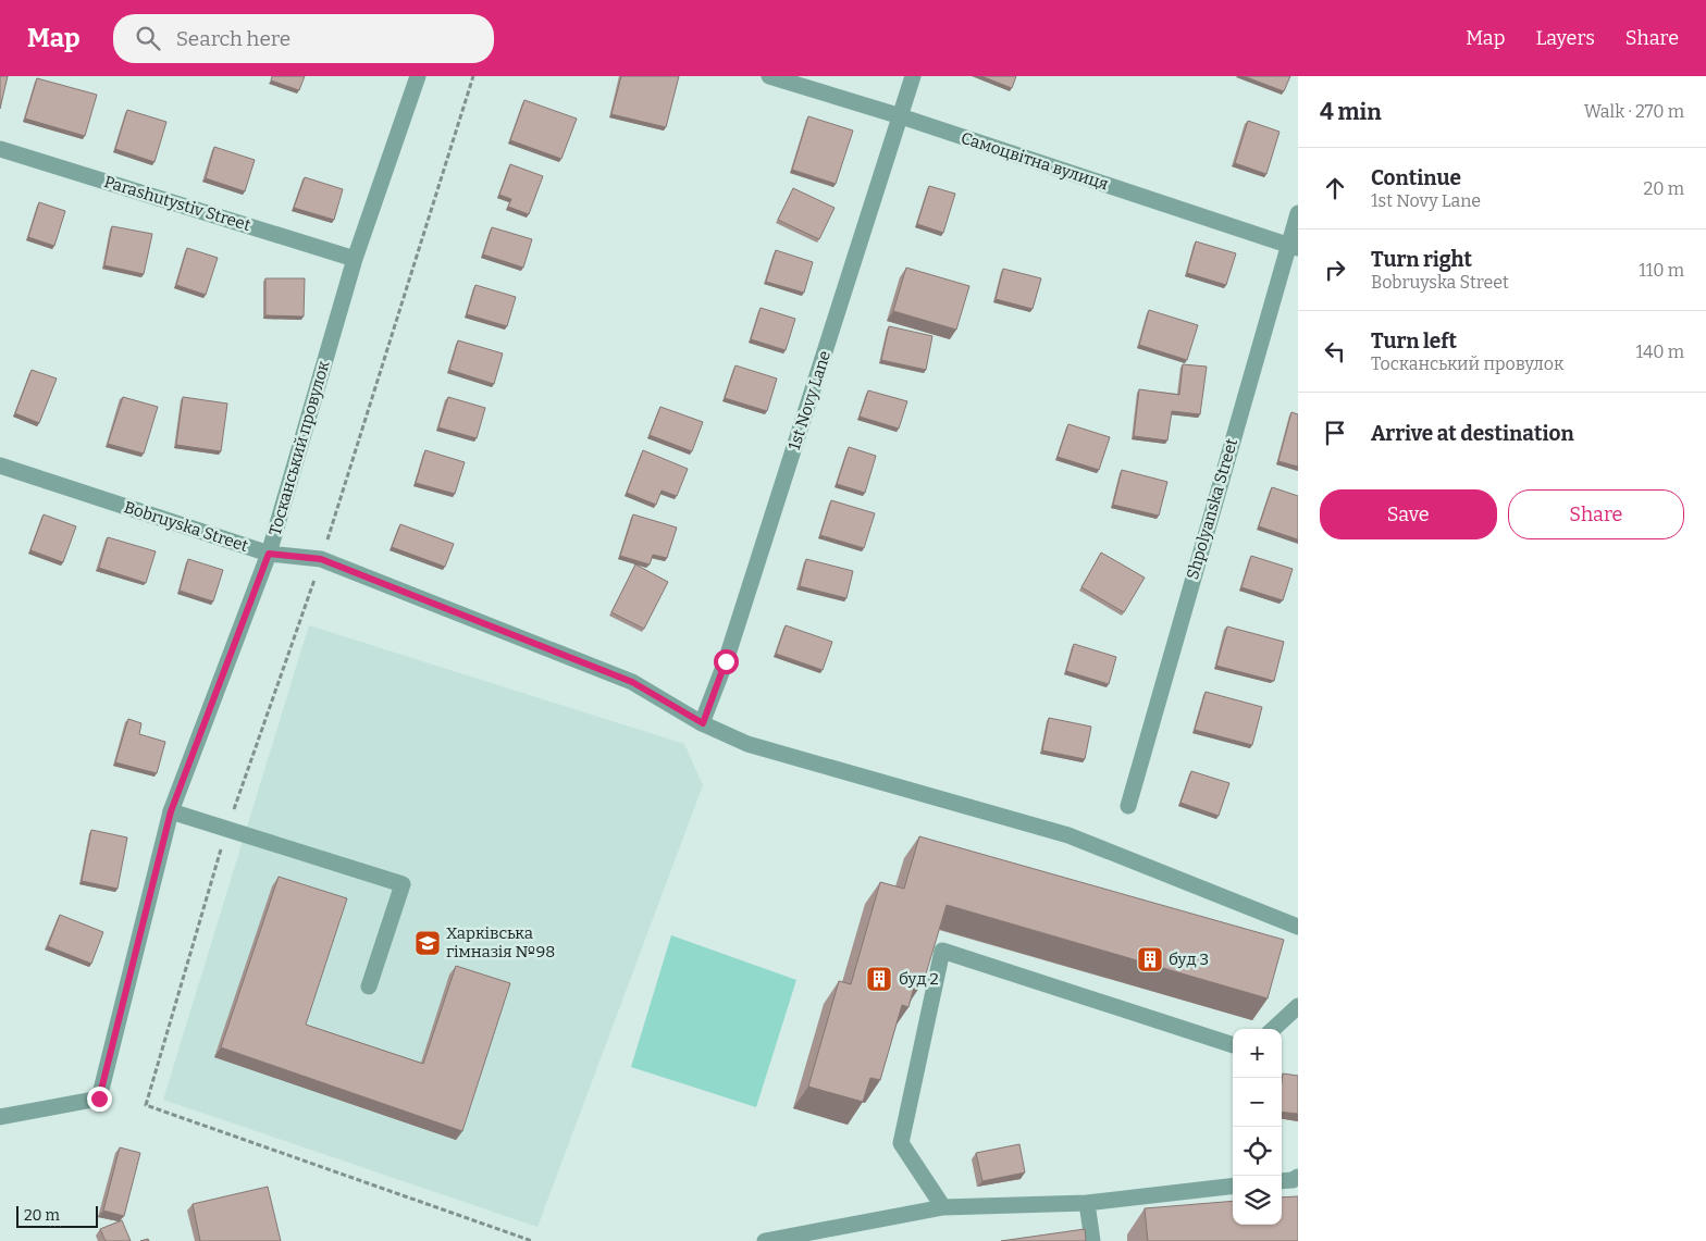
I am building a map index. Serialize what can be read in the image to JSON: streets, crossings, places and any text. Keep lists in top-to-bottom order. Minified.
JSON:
{"streets":{"street":["Самоцвітна вулиця","Parashutystiv Street","1st Novy Lane","Тосканський провулок","Shpolyanska Street","Bobruyska Street"]},"crossings":[["Самоцвітна вулиця","1st Novy Lane"],["Самоцвітна вулиця","Shpolyanska Street"],["Parashutystiv Street","Тосканський провулок"],["1st Novy Lane","Bobruyska Street"],["Тосканський провулок","Bobruyska Street"]],"places":{"school or university":["Харківська гімназія №98"],"building":["буд 3","буд 2"]},"scale_bar":"20 m","page":{"header":"Map","search":"Search here","nav":["Map","Layers","Share"],"heading":["4 min","Walk · 270 m"],"list":[["Continue","1st Novy Lane","20 m"],["Turn right","Bobruyska Street","110 m"],["Turn left","Тосканський провулок","140 m"],"Arrive at destination"],"buttons":["Save","Share"],"map_buttons":["+","−"],"scale":"20 m"}}
